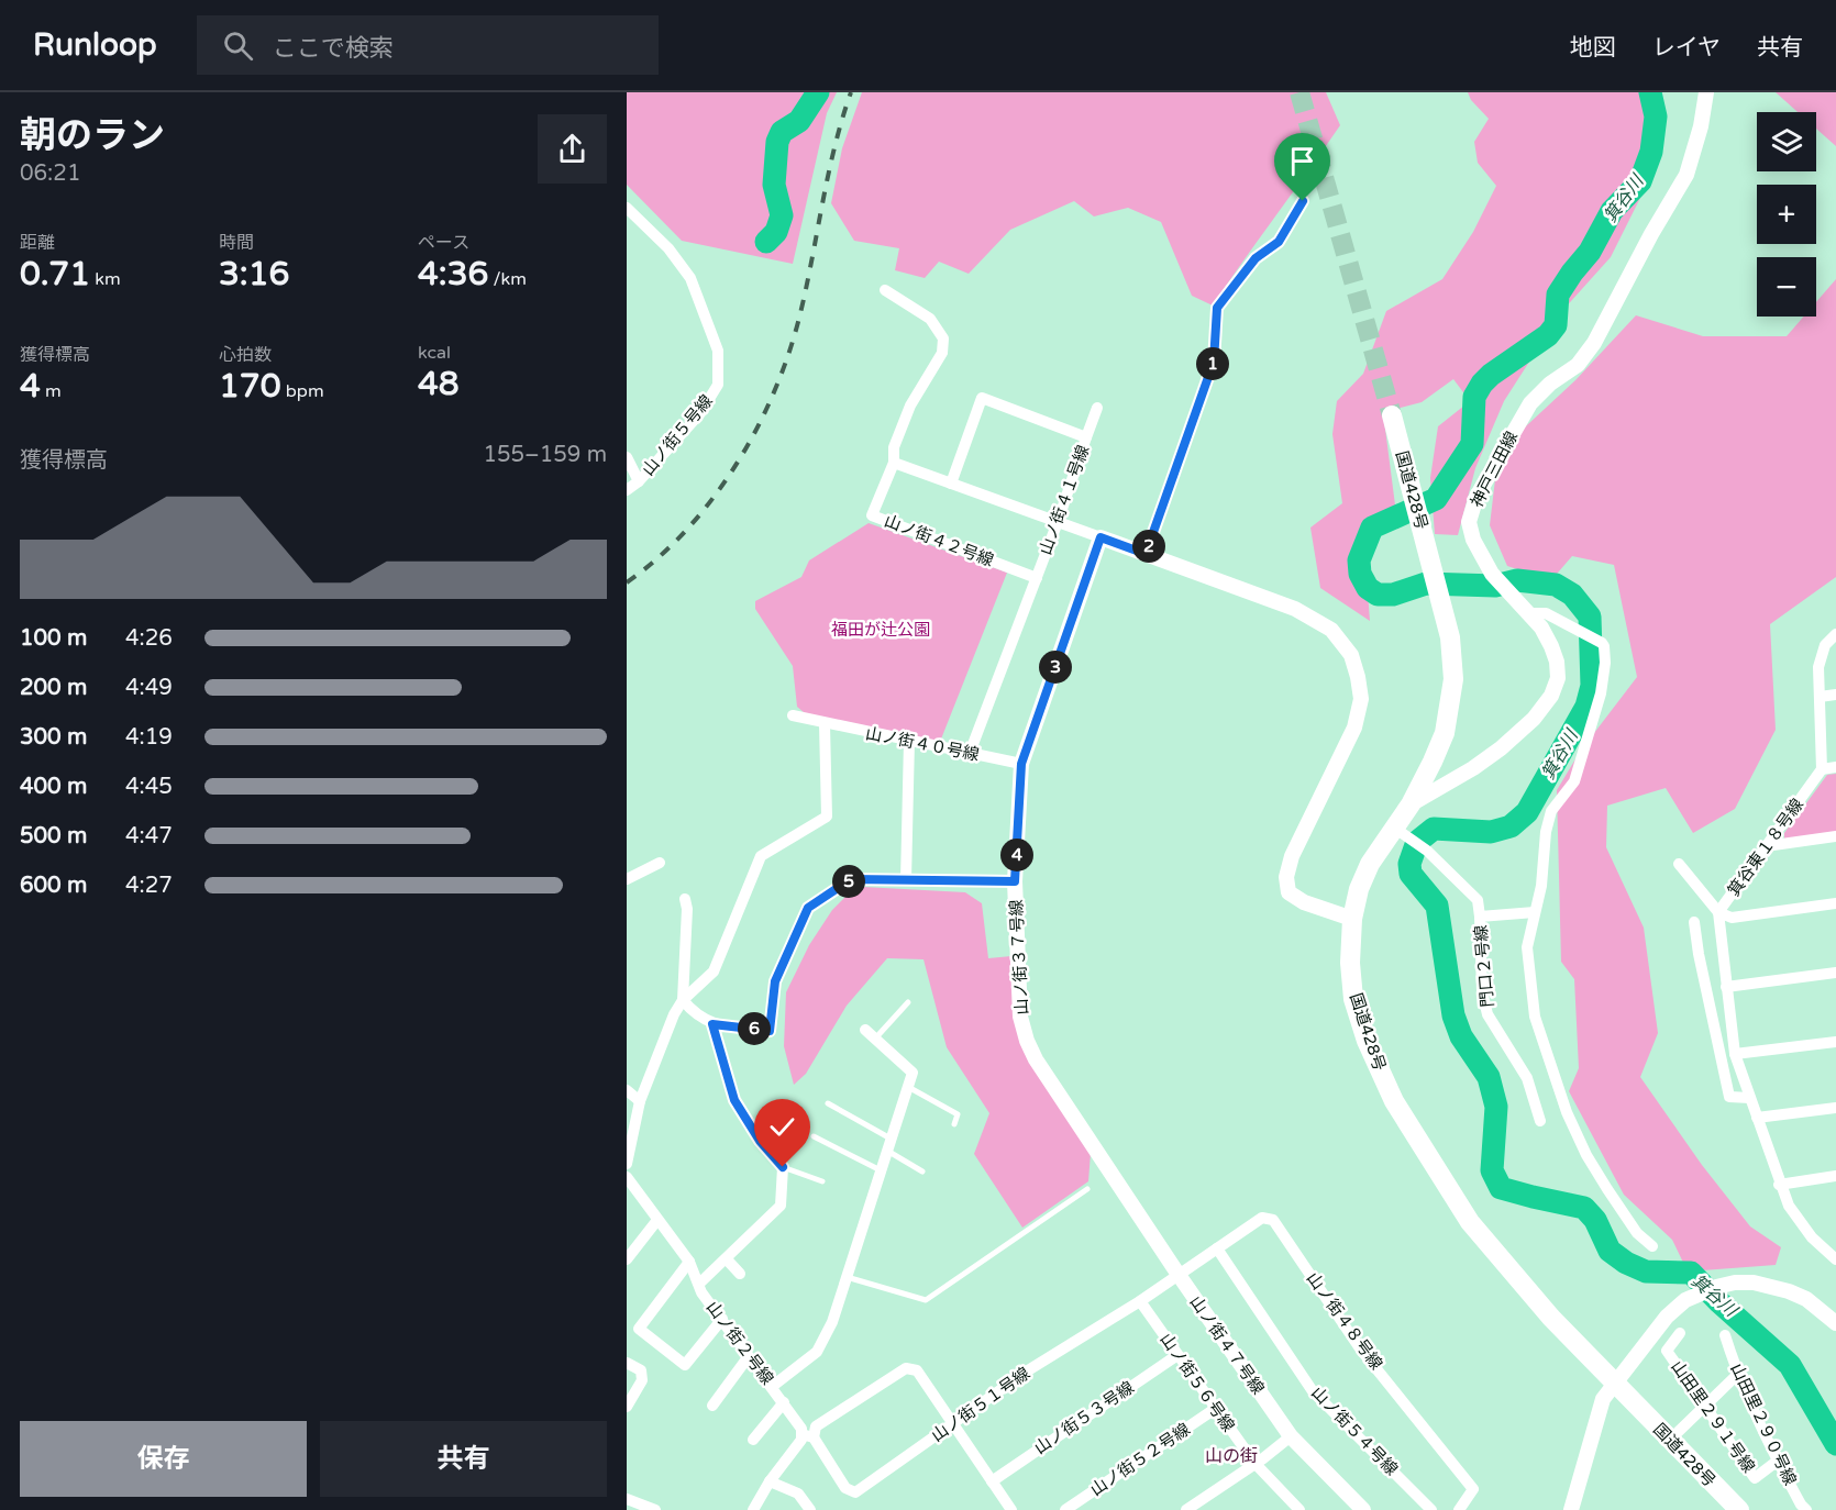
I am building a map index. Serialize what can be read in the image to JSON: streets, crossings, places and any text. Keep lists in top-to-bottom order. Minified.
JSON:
{"streets":{"highway":["国道428号"],"street":["山ノ街５号線","神戸三田線","山ノ街４１号線","山ノ街４２号線","山ノ街４０号線","箕谷東１８号線","山ノ街３７号線","門口２号線","山ノ街４８号線","山ノ街２号線","山ノ街４７号線","山ノ街５６号線","山ノ街５１号線","山田里２９１号線","山ノ街５３号線","山田里２９０号線","山ノ街５４号線","山ノ街５２号線"]},"crossings":[["神戸三田線","国道428号"],["山ノ街４１号線","山ノ街４２号線"],["山ノ街４１号線","山ノ街４０号線"],["山ノ街４０号線","山ノ街３７号線"],["山ノ街３７号線","山ノ街４７号線"],["山ノ街４８号線","山ノ街４７号線"],["山ノ街４８号線","山ノ街５１号線"],["山ノ街４８号線","山ノ街５４号線"],["山ノ街２号線","山ノ街５１号線"],["山ノ街４７号線","山ノ街５１号線"],["山ノ街５６号線","山ノ街５１号線"],["山ノ街５６号線","山ノ街５３号線"],["山ノ街５６号線","山ノ街５２号線"],["山田里２９１号線","山田里２９０号線"]],"districts":["山の街"],"water":["箕谷川"],"parks":["福田が辻公園"],"page":{"header":"Runloop","search":"ここで検索","nav":["地図","レイヤ","共有"],"heading":["朝のラン","06:21"],"map_buttons":["+","−"],"stats":[["距離","0.71 km"],["時間","3:16"],["ペース","4:36 /km"],["獲得標高","4 m"],["心拍数","170 bpm"],["kcal","48"]],"pins":["1","2","3","4","5","6"],"chart":["獲得標高","155–159 m"],"list":[{"name":"100 m","note":"4:26"},{"name":"200 m","note":"4:49"},{"name":"300 m","note":"4:19"},{"name":"400 m","note":"4:45"},{"name":"500 m","note":"4:47"},{"name":"600 m","note":"4:27"}],"buttons":["保存","共有"]}}
